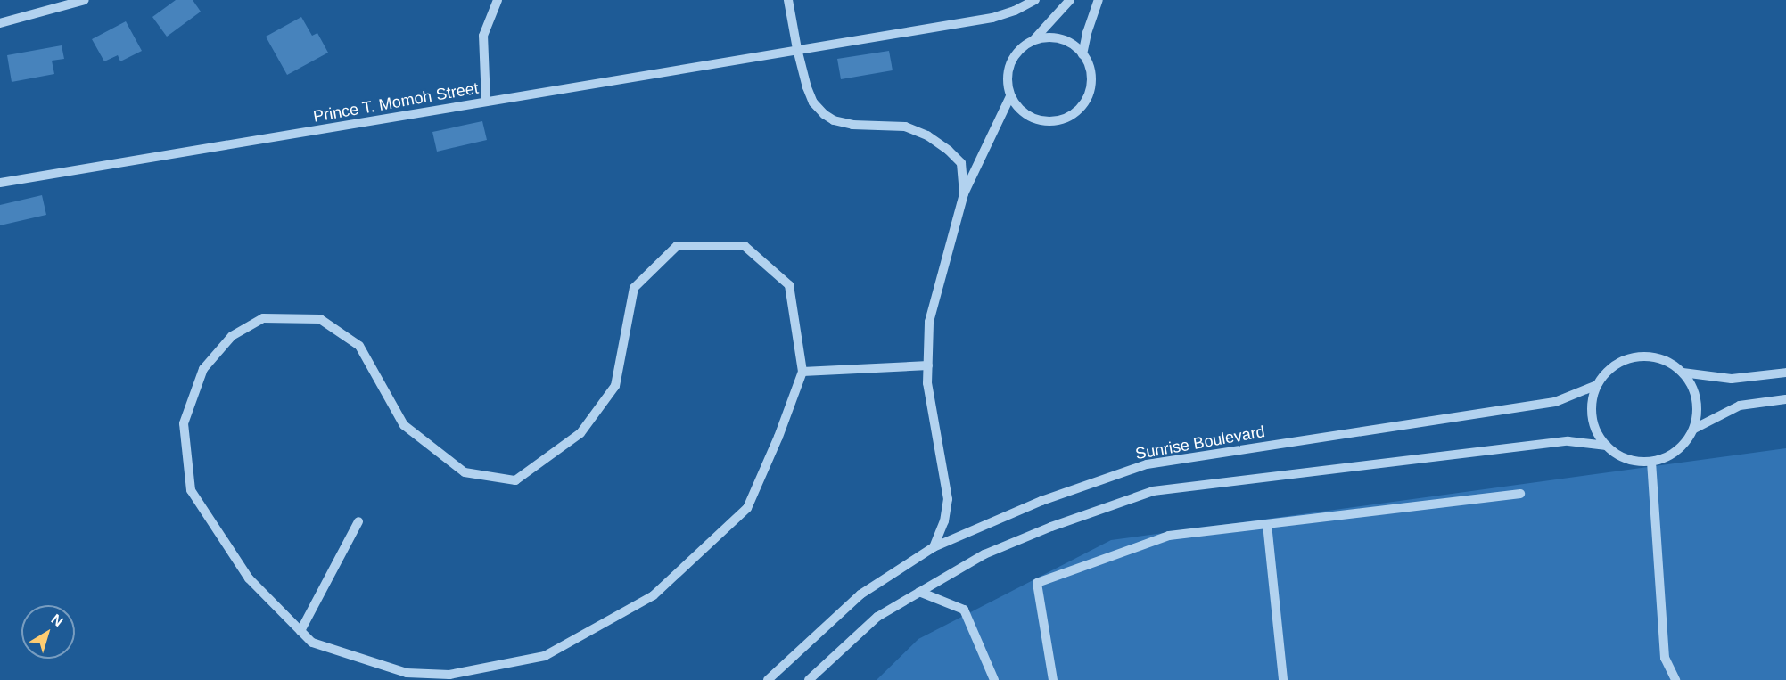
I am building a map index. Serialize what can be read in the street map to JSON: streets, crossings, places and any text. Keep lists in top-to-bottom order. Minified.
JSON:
{"streets":{"street":["Prince T. Momoh Street","Sunrise Boulevard"]},"north":"top right"}
